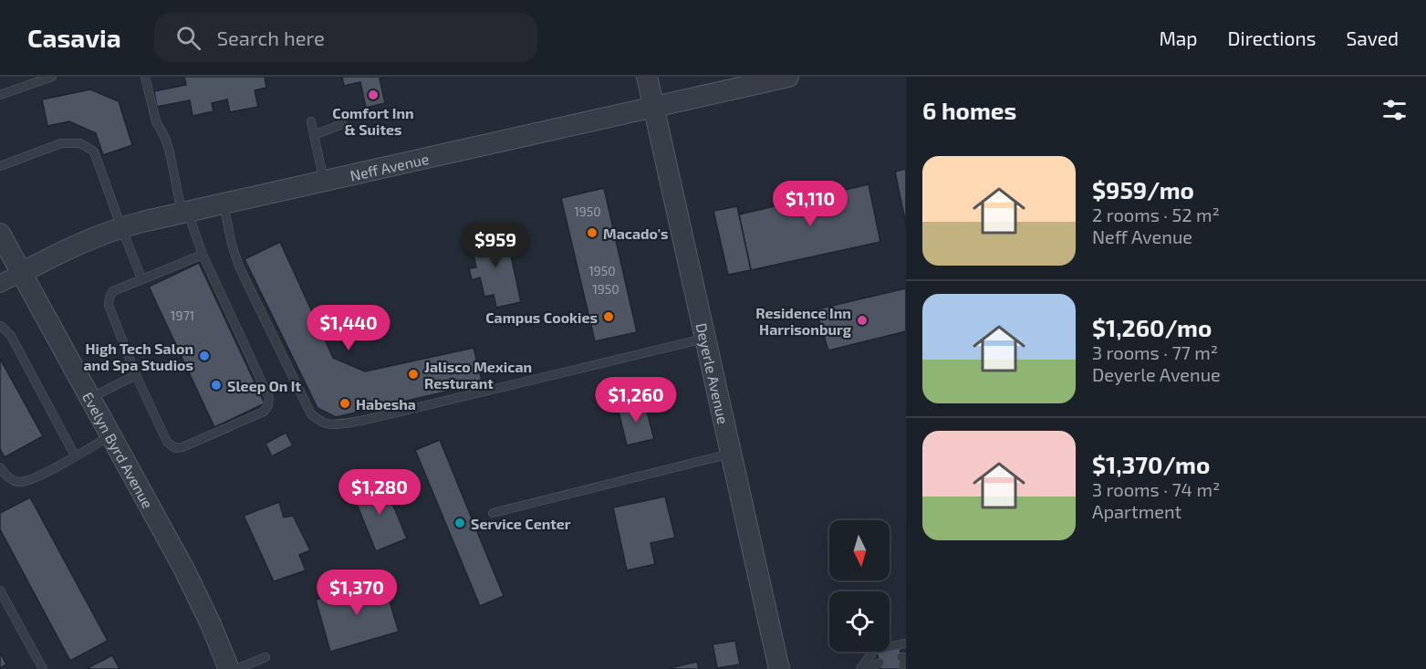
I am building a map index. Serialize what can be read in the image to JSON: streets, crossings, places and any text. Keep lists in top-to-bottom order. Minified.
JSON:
{"streets":{"street":["Neff Avenue","Deyerle Avenue","Evelyn Byrd Avenue"]},"crossings":[["Neff Avenue","Deyerle Avenue"],["Neff Avenue","Evelyn Byrd Avenue"]],"places":["Comfort Inn & Suites","Macado's","Campus Cookies","Residence Inn Harrisonburg","High Tech Salon and Spa Studios","Jalisco Mexican Resturant","Sleep On It","Habesha","Service Center"],"house_numbers":["1950","1950","1950","1971"],"north":"bottom","page":{"header":"Casavia","search":"Search here","nav":["Map","Directions","Saved"],"heading":"6 homes","list":[{"name":"$959/mo","note":"2 rooms · 52 m² · Neff Avenue"},{"name":"$1,260/mo","note":"3 rooms · 77 m² · Deyerle Avenue"},{"name":"$1,370/mo","note":"3 rooms · 74 m² · Apartment"}],"price":["$1,110","$959","$1,440","$1,260","$1,280","$1,370"]}}
